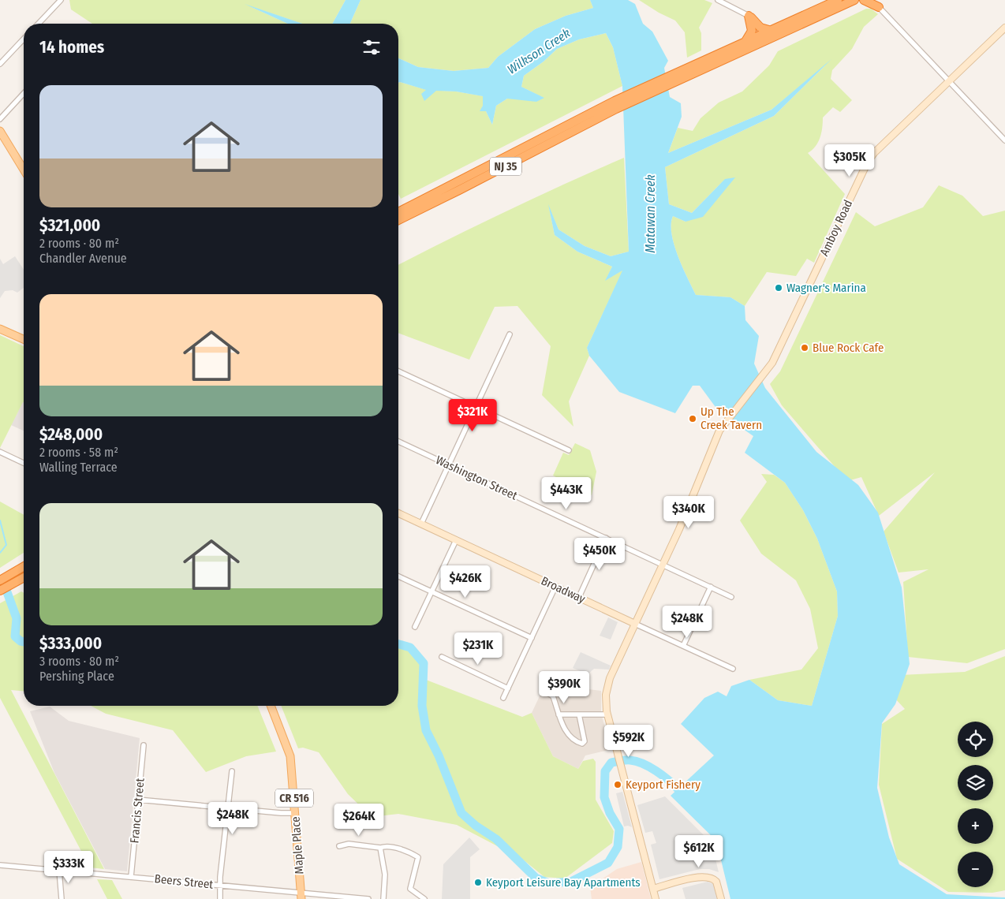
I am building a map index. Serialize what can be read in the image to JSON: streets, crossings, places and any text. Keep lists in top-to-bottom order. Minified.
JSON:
{"streets":{"highway":["NJ 35"],"main road":["Amboy Road","Broadway","CR 516","Maple Place"],"street":["Washington Street","Francis Street","Beers Street"]},"crossings":[["Amboy Road","Washington Street"],["Amboy Road","Broadway"],["Francis Street","Beers Street"],["Maple Place","Beers Street"]],"water":["Wilkson Creek","Matawan Creek"],"places":["Wagner's Marina","Blue Rock Cafe","Up The Creek Tavern","Keyport Fishery","Keyport Leisure Bay Apartments"],"page":{"heading":"14 homes","list":[{"name":"$321,000","note":"2 rooms · 80 m² · Chandler Avenue"},{"name":"$248,000","note":"2 rooms · 58 m² · Walling Terrace"},{"name":"$333,000","note":"3 rooms · 80 m² · Pershing Place"}],"price":["$305K","$321K","$443K","$340K","$450K","$426K","$248K","$231K","$390K","$592K","$248K","$264K","$612K","$333K"],"map_buttons":["+","−"]}}
